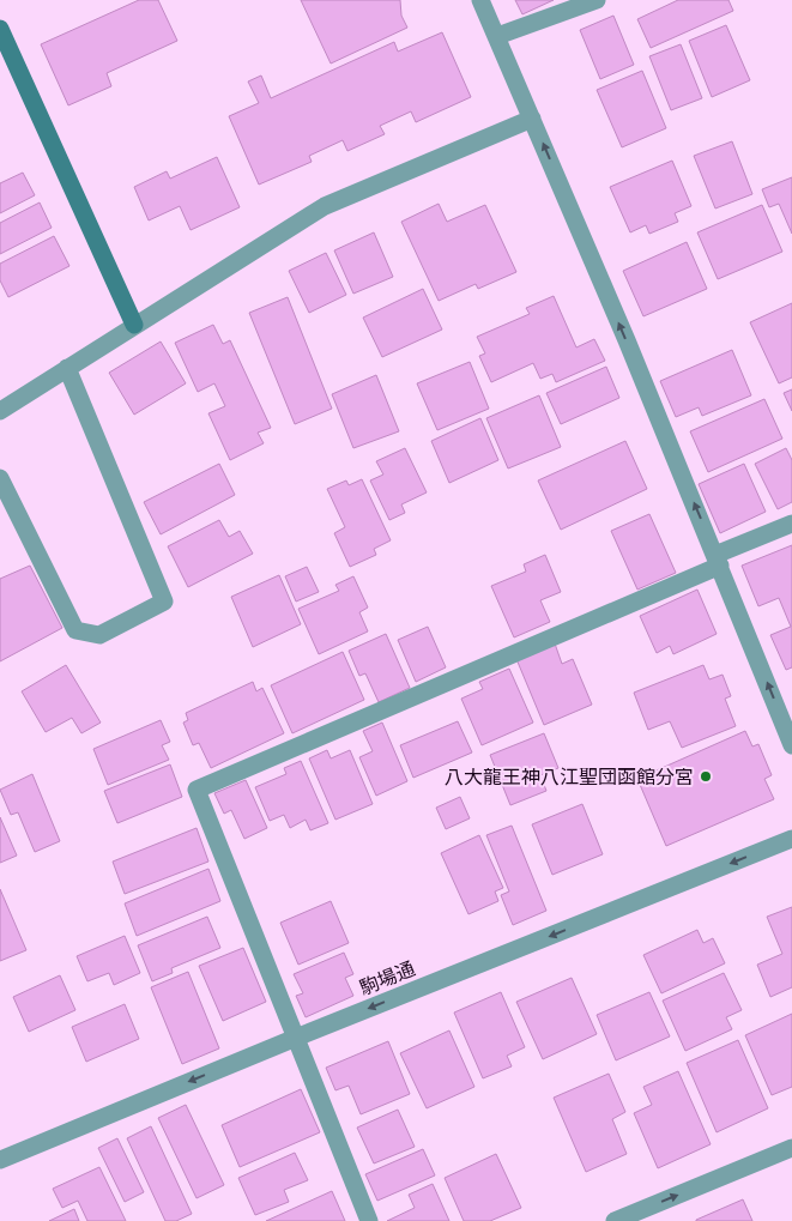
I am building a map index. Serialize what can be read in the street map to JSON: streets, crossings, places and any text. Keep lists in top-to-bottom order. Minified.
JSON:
{"streets":{"street":["駒場通"]},"one_way":["駒場通"],"places":["八大龍王神八江聖団函館分宮"]}
